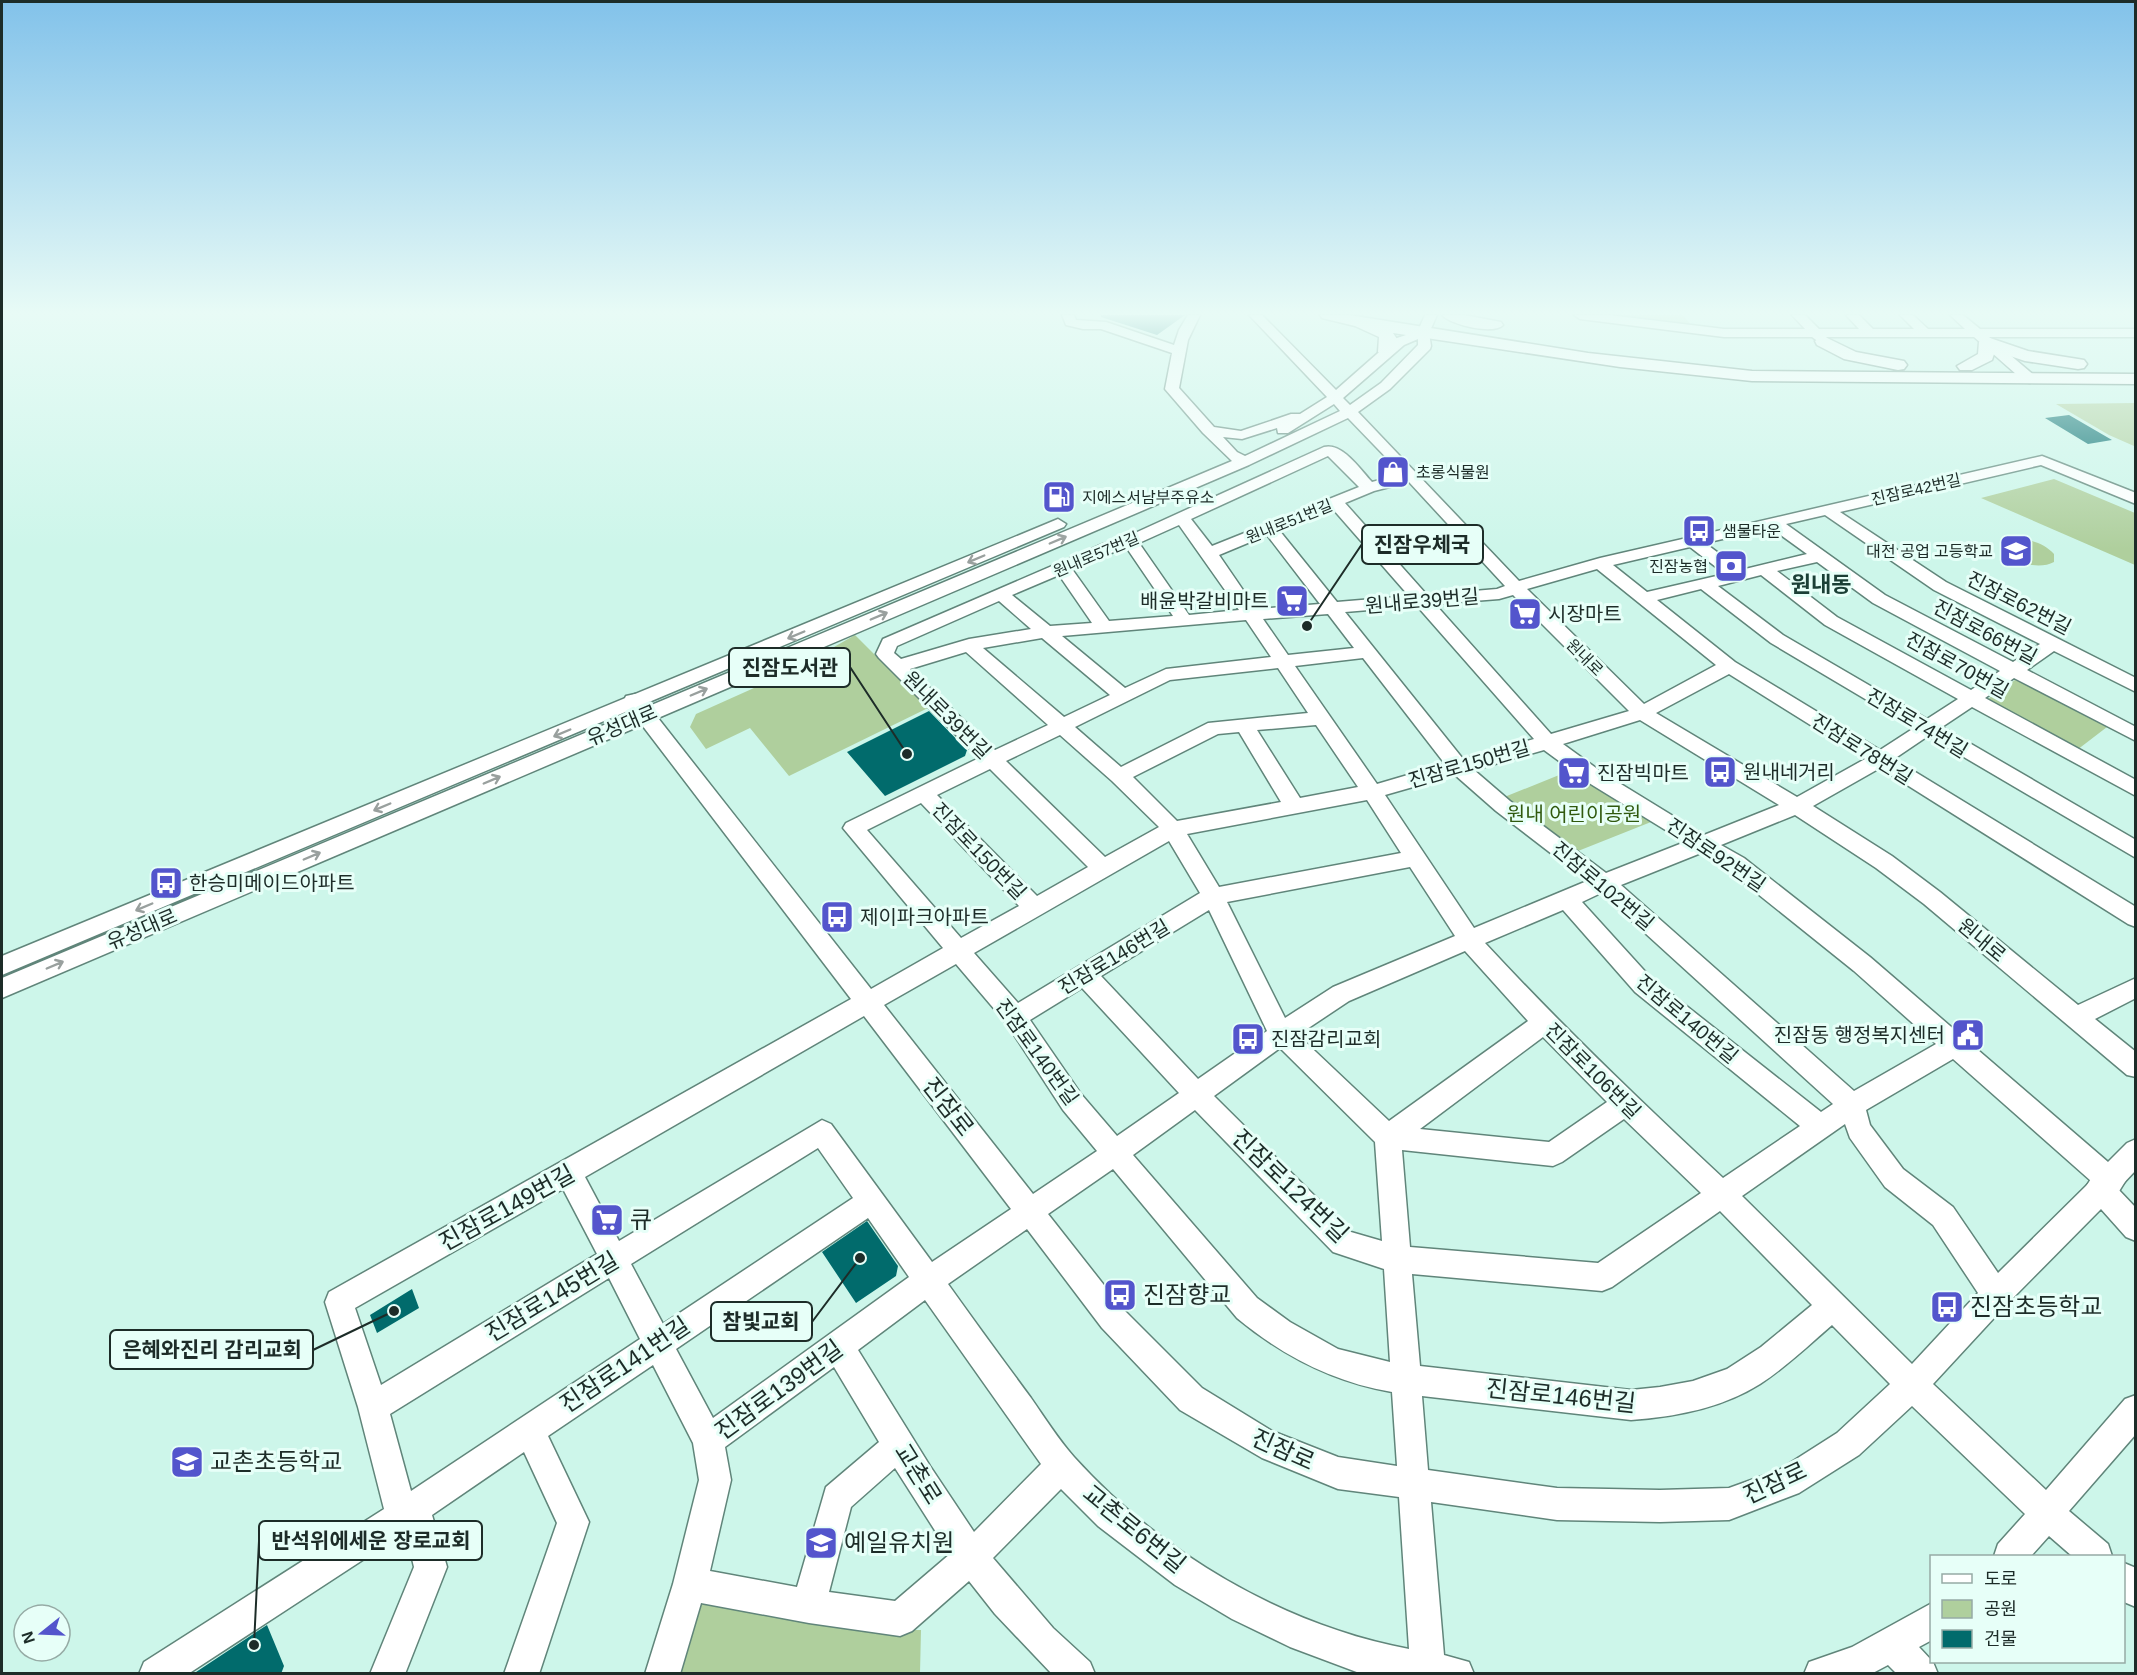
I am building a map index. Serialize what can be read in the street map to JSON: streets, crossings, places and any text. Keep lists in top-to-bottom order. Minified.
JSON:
{"streets":{"street":["진잠로42번길","원내로51번길","원내로57번길","원내로39번길","진잠로62번길","진잠로66번길","원내로","진잠로70번길","진잠로74번길","유성대로","진잠로78번길","진잠로150번길","진잠로92번길","진잠로102번길","진잠로146번길","진잠로140번길","진잠로106번길","진잠로","진잠로124번길","진잠로149번길","진잠로145번길","진잠로141번길","진잠로139번길","교촌로","교촌로6번길"]},"crossings":[["진잠로42번길","원내로39번길"],["진잠로42번길","진잠로62번길"],["진잠로42번길","진잠로66번길"],["진잠로42번길","원내로"],["진잠로42번길","진잠로78번길"],["원내로51번길","원내로57번길"],["원내로51번길","원내로"],["원내로51번길","진잠로92번길"],["원내로51번길","진잠로102번길"],["원내로51번길","진잠로106번길"],["원내로57번길","원내로39번길"],["원내로57번길","진잠로106번길"],["원내로39번길","원내로"],["원내로39번길","진잠로150번길"],["원내로39번길","진잠로92번길"],["원내로39번길","진잠로102번길"],["원내로39번길","진잠로106번길"],["원내로","유성대로"],["원내로","진잠로150번길"],["유성대로","진잠로"],["진잠로150번길","진잠로92번길"],["진잠로150번길","진잠로102번길"],["진잠로150번길","진잠로140번길"],["진잠로150번길","진잠로106번길"],["진잠로150번길","진잠로"],["진잠로150번길","진잠로149번길"],["진잠로92번길","진잠로"],["진잠로102번길","진잠로"],["진잠로146번길","진잠로140번길"],["진잠로146번길","진잠로106번길"],["진잠로106번길","진잠로"],["진잠로","진잠로149번길"],["진잠로","진잠로139번길"],["진잠로149번길","진잠로145번길"],["진잠로149번길","진잠로141번길"],["진잠로145번길","진잠로141번길"],["진잠로139번길","교촌로"],["진잠로139번길","교촌로6번길"]],"districts":["원내동"],"parks":["원내 어린이공원"],"places":{"shop":["초롱식물원"],"fuel station":["지에스서남부주유소"],"bus stop":["샘물타운","원내네거리","한승미메이드아파트","제이파크아파트","진잠감리교회","진잠향교","진잠초등학교"],"school or university":["대전 공업 고등학교","교촌초등학교","예일유치원"],"bank":["진잠농협"],"supermarket":["배윤박갈비마트","시장마트","진잠빅마트","큐"],"other":["진잠우체국","진잠도서관","참빛교회","은혜와진리 감리교회","반석위에세운 장로교회"],"public building":["진잠동 행정복지센터"]},"legend":["도로","공원","건물"],"north":"left"}
